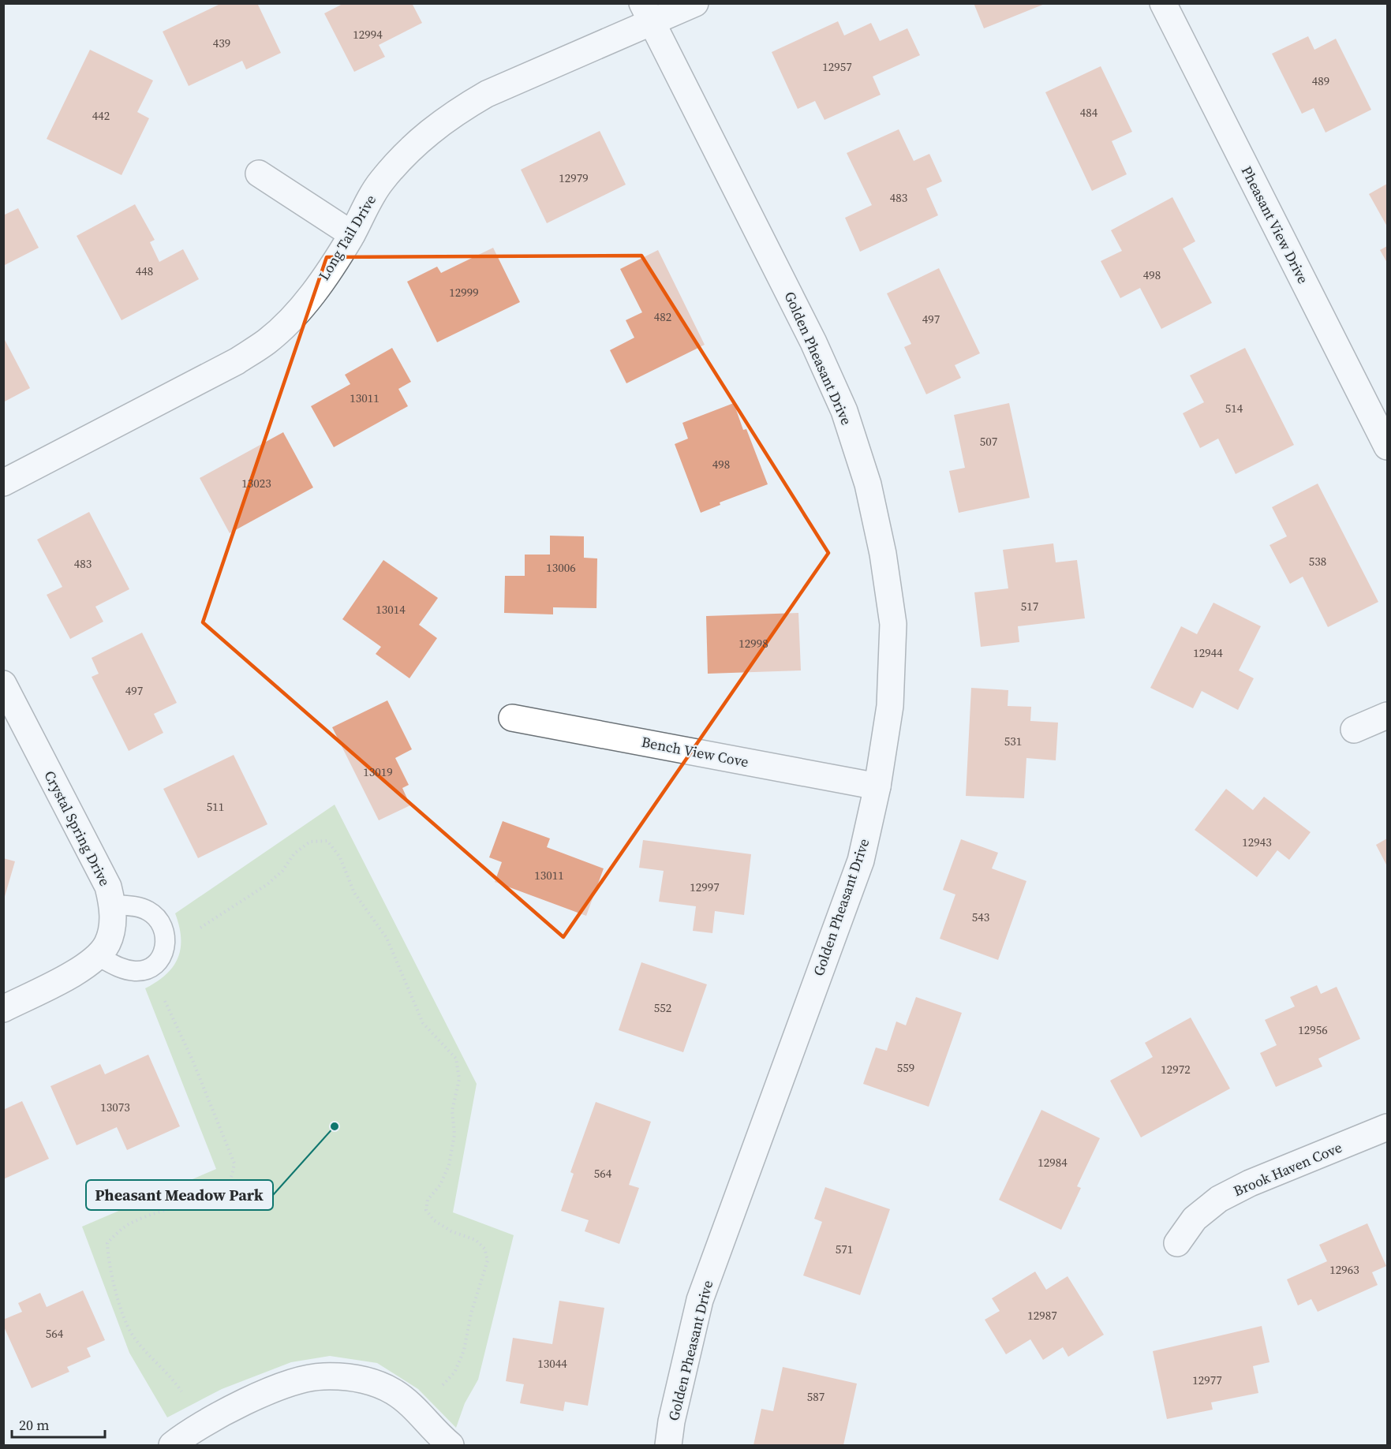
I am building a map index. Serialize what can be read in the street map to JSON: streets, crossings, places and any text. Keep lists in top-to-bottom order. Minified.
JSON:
{"streets":{"street":["Pheasant View Drive","Long Tail Drive","Golden Pheasant Drive","Bench View Cove","Crystal Spring Drive","Brook Haven Cove"]},"crossings":[["Long Tail Drive","Golden Pheasant Drive"],["Golden Pheasant Drive","Bench View Cove"]],"places":["Pheasant Meadow Park"],"house_numbers":["12994","439","12957","489","484","442","12979","483","448","498","12999","482","497","13011","514","507","498","13023","538","483","13006","517","13014","12998","12944","497","531","13019","511","12943","13011","12997","543","552","12956","559","12972","13073","12984","564","571","12963","12987","564","13044","12977","587"],"scale_bar":"20 m"}
